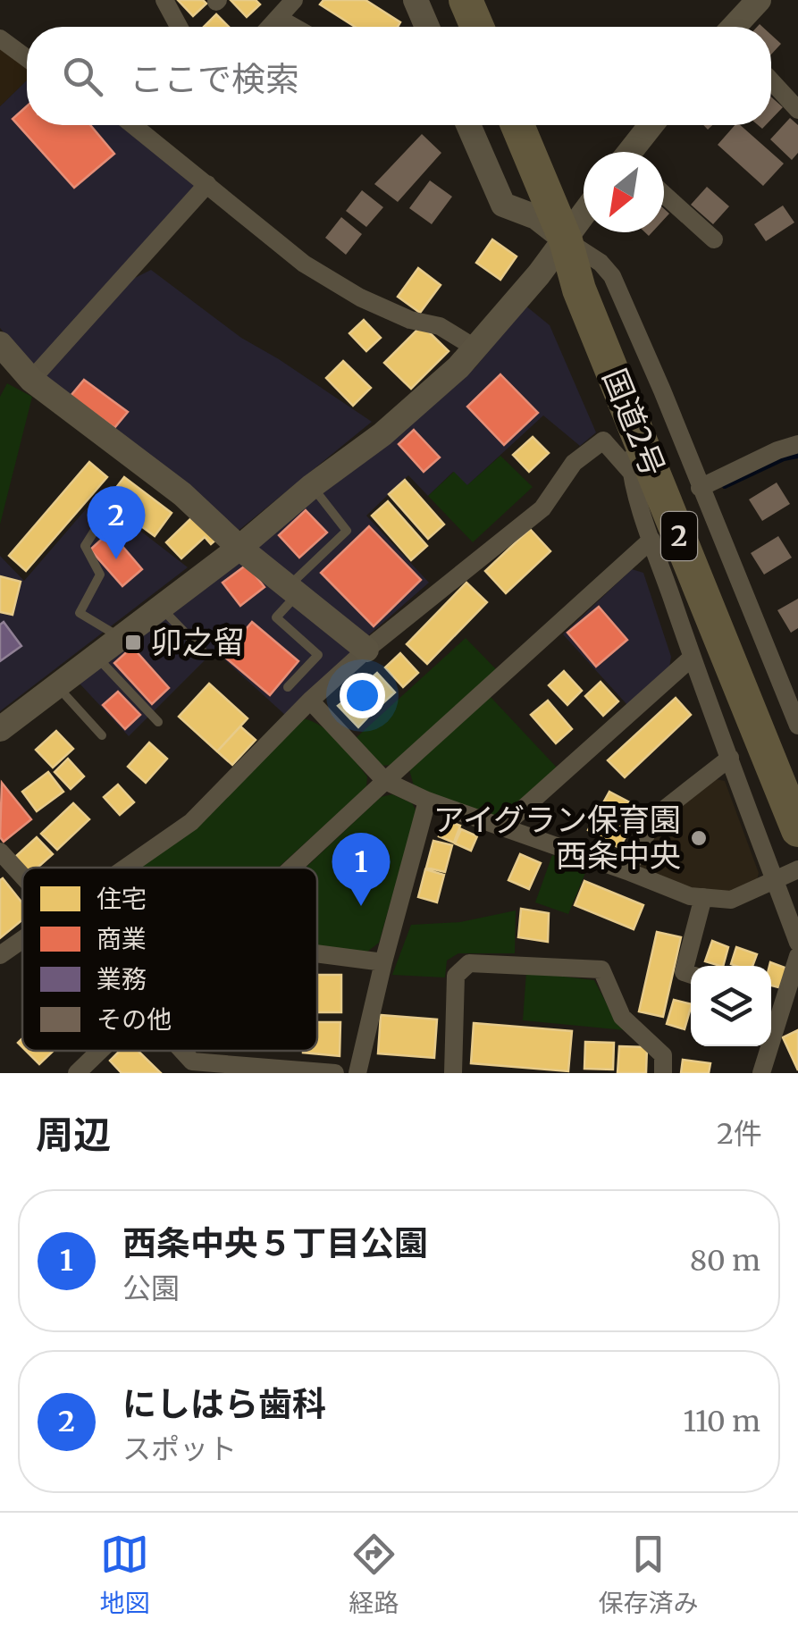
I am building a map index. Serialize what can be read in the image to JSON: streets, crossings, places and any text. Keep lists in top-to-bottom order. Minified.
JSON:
{"streets":{"highway":["国道2号","2"]},"places":{"transit":["卯之留"],"other":["アイグラン保育園 西条中央"]},"legend":["住宅","商業","業務","その他"],"north":"bottom left","page":{"search":"ここで検索","pins":["2","1"],"heading":["周辺","2件"],"list":[{"mark":"1","name":"西条中央５丁目公園","note":"公園","value":"80 m"},{"mark":"2","name":"にしはら歯科","note":"スポット","value":"110 m"}],"nav":["地図","経路","保存済み"]}}
